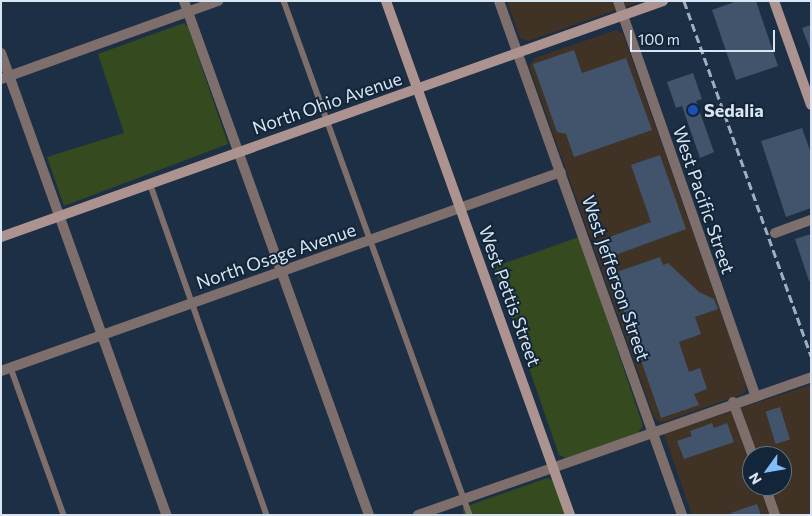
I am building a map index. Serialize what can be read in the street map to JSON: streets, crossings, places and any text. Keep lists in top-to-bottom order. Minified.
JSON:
{"streets":{"main road":["North Ohio Avenue","West Pettis Street"],"street":["West Pacific Street","North Osage Avenue","West Jefferson Street"]},"crossings":[["North Ohio Avenue","West Pacific Street"],["North Ohio Avenue","West Jefferson Street"],["North Ohio Avenue","West Pettis Street"],["North Osage Avenue","West Jefferson Street"],["North Osage Avenue","West Pettis Street"]],"places":["Sedalia"],"scale_bar":"100 m","north":"bottom left"}
